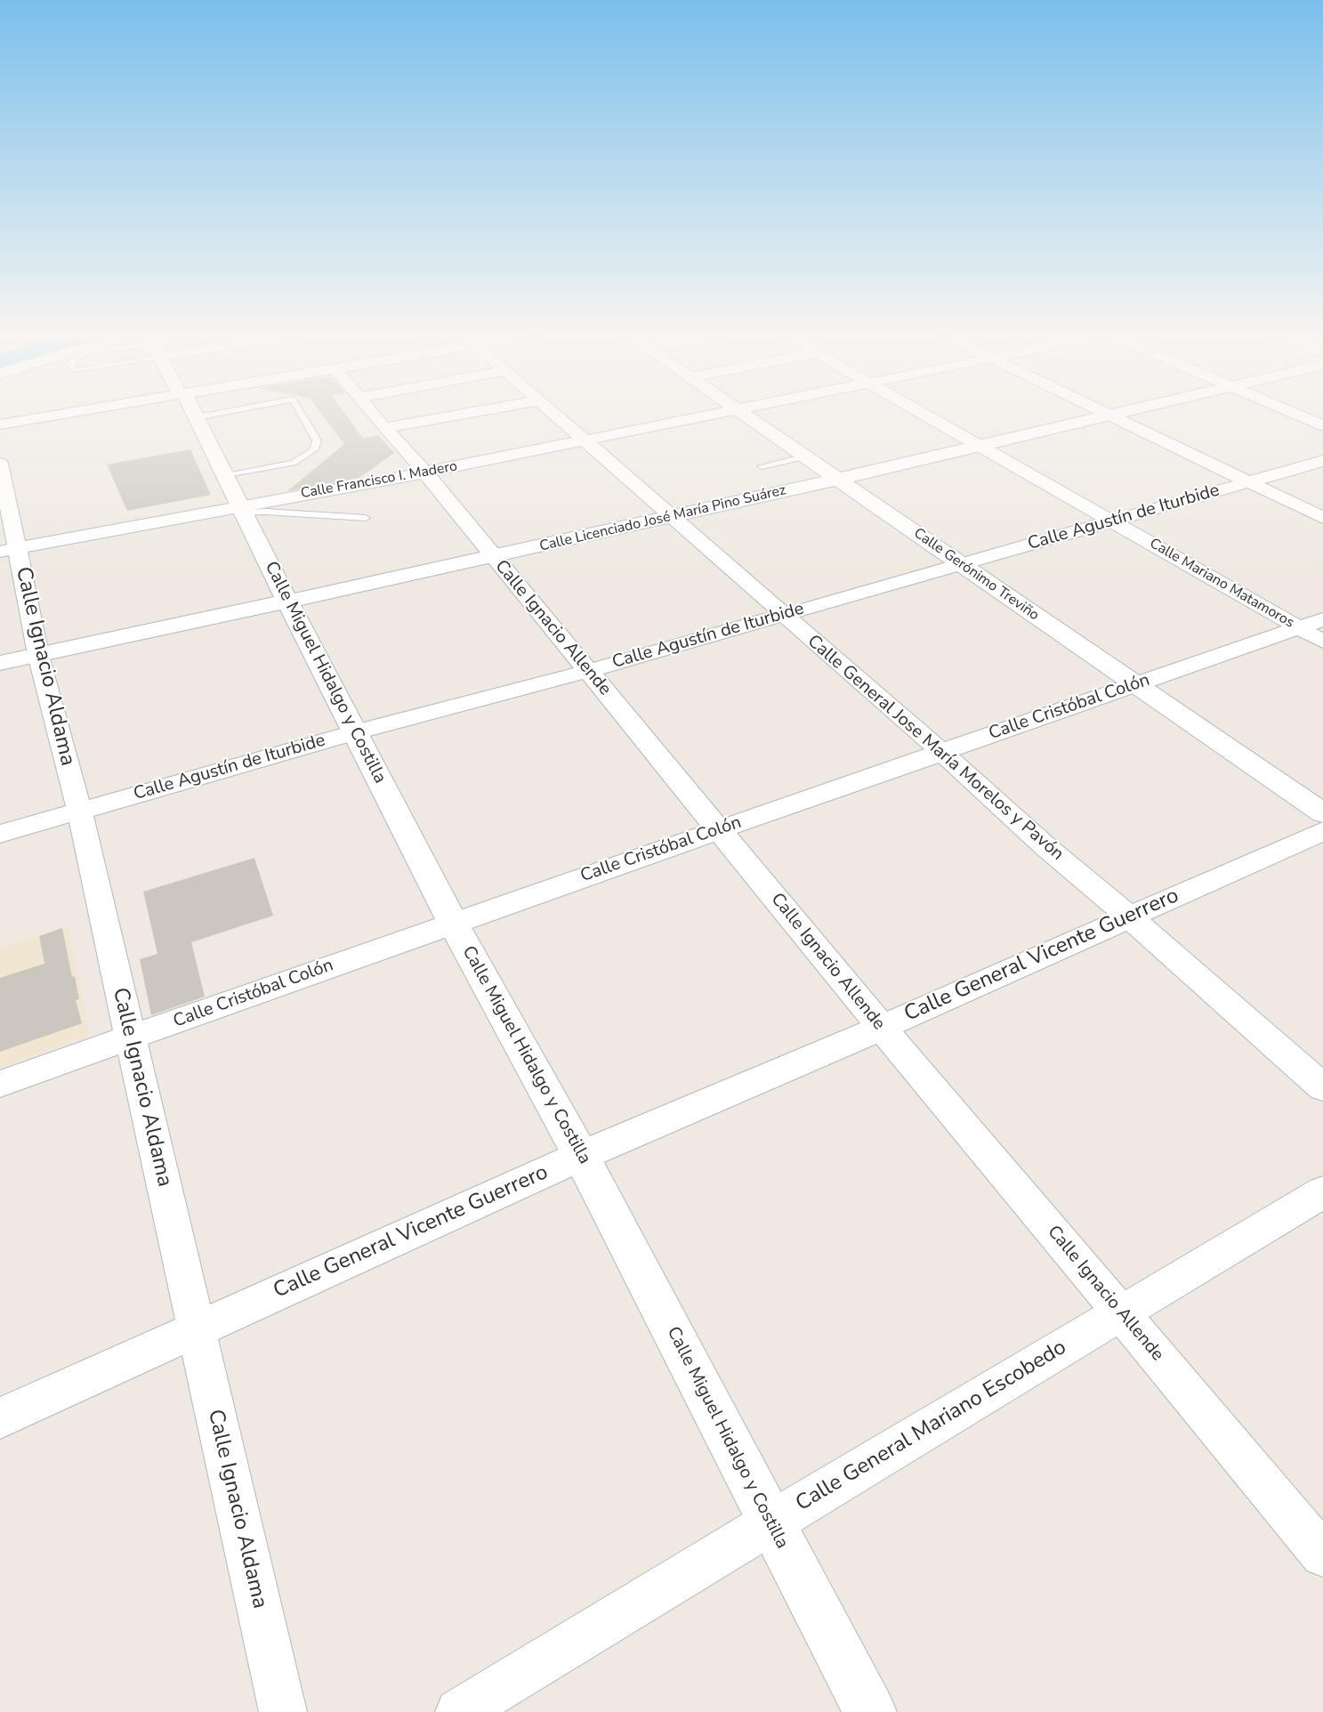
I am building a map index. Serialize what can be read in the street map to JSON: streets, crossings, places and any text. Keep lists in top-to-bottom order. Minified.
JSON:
{"streets":{"street":["Calle Francisco I. Madero","Calle Agustín de Iturbide","Calle Licenciado José María Pino Suárez","Calle Gerónimo Treviño","Calle Mariano Matamoros","Calle Ignacio Allende","Calle Ignacio Aldama","Calle Miguel Hidalgo y Costilla","Calle Cristóbal Colón","Calle General Jose María Morelos y Pavón","Calle General Vicente Guerrero","Calle General Mariano Escobedo"]},"crossings":[["Calle Francisco I. Madero","Calle Ignacio Allende"],["Calle Francisco I. Madero","Calle Ignacio Aldama"],["Calle Francisco I. Madero","Calle Miguel Hidalgo y Costilla"],["Calle Francisco I. Madero","Calle General Jose María Morelos y Pavón"],["Calle Agustín de Iturbide","Calle Gerónimo Treviño"],["Calle Agustín de Iturbide","Calle Mariano Matamoros"],["Calle Agustín de Iturbide","Calle Ignacio Allende"],["Calle Agustín de Iturbide","Calle Ignacio Aldama"],["Calle Agustín de Iturbide","Calle Miguel Hidalgo y Costilla"],["Calle Agustín de Iturbide","Calle General Jose María Morelos y Pavón"],["Calle Licenciado José María Pino Suárez","Calle Gerónimo Treviño"],["Calle Licenciado José María Pino Suárez","Calle Mariano Matamoros"],["Calle Licenciado José María Pino Suárez","Calle Ignacio Allende"],["Calle Licenciado José María Pino Suárez","Calle Ignacio Aldama"],["Calle Licenciado José María Pino Suárez","Calle Miguel Hidalgo y Costilla"],["Calle Licenciado José María Pino Suárez","Calle General Jose María Morelos y Pavón"],["Calle Gerónimo Treviño","Calle Cristóbal Colón"],["Calle Mariano Matamoros","Calle Cristóbal Colón"],["Calle Ignacio Allende","Calle Cristóbal Colón"],["Calle Ignacio Allende","Calle General Vicente Guerrero"],["Calle Ignacio Allende","Calle General Mariano Escobedo"],["Calle Ignacio Aldama","Calle Cristóbal Colón"],["Calle Ignacio Aldama","Calle General Vicente Guerrero"],["Calle Miguel Hidalgo y Costilla","Calle Cristóbal Colón"],["Calle Miguel Hidalgo y Costilla","Calle General Vicente Guerrero"],["Calle Miguel Hidalgo y Costilla","Calle General Mariano Escobedo"],["Calle Cristóbal Colón","Calle General Jose María Morelos y Pavón"],["Calle General Jose María Morelos y Pavón","Calle General Vicente Guerrero"]]}
